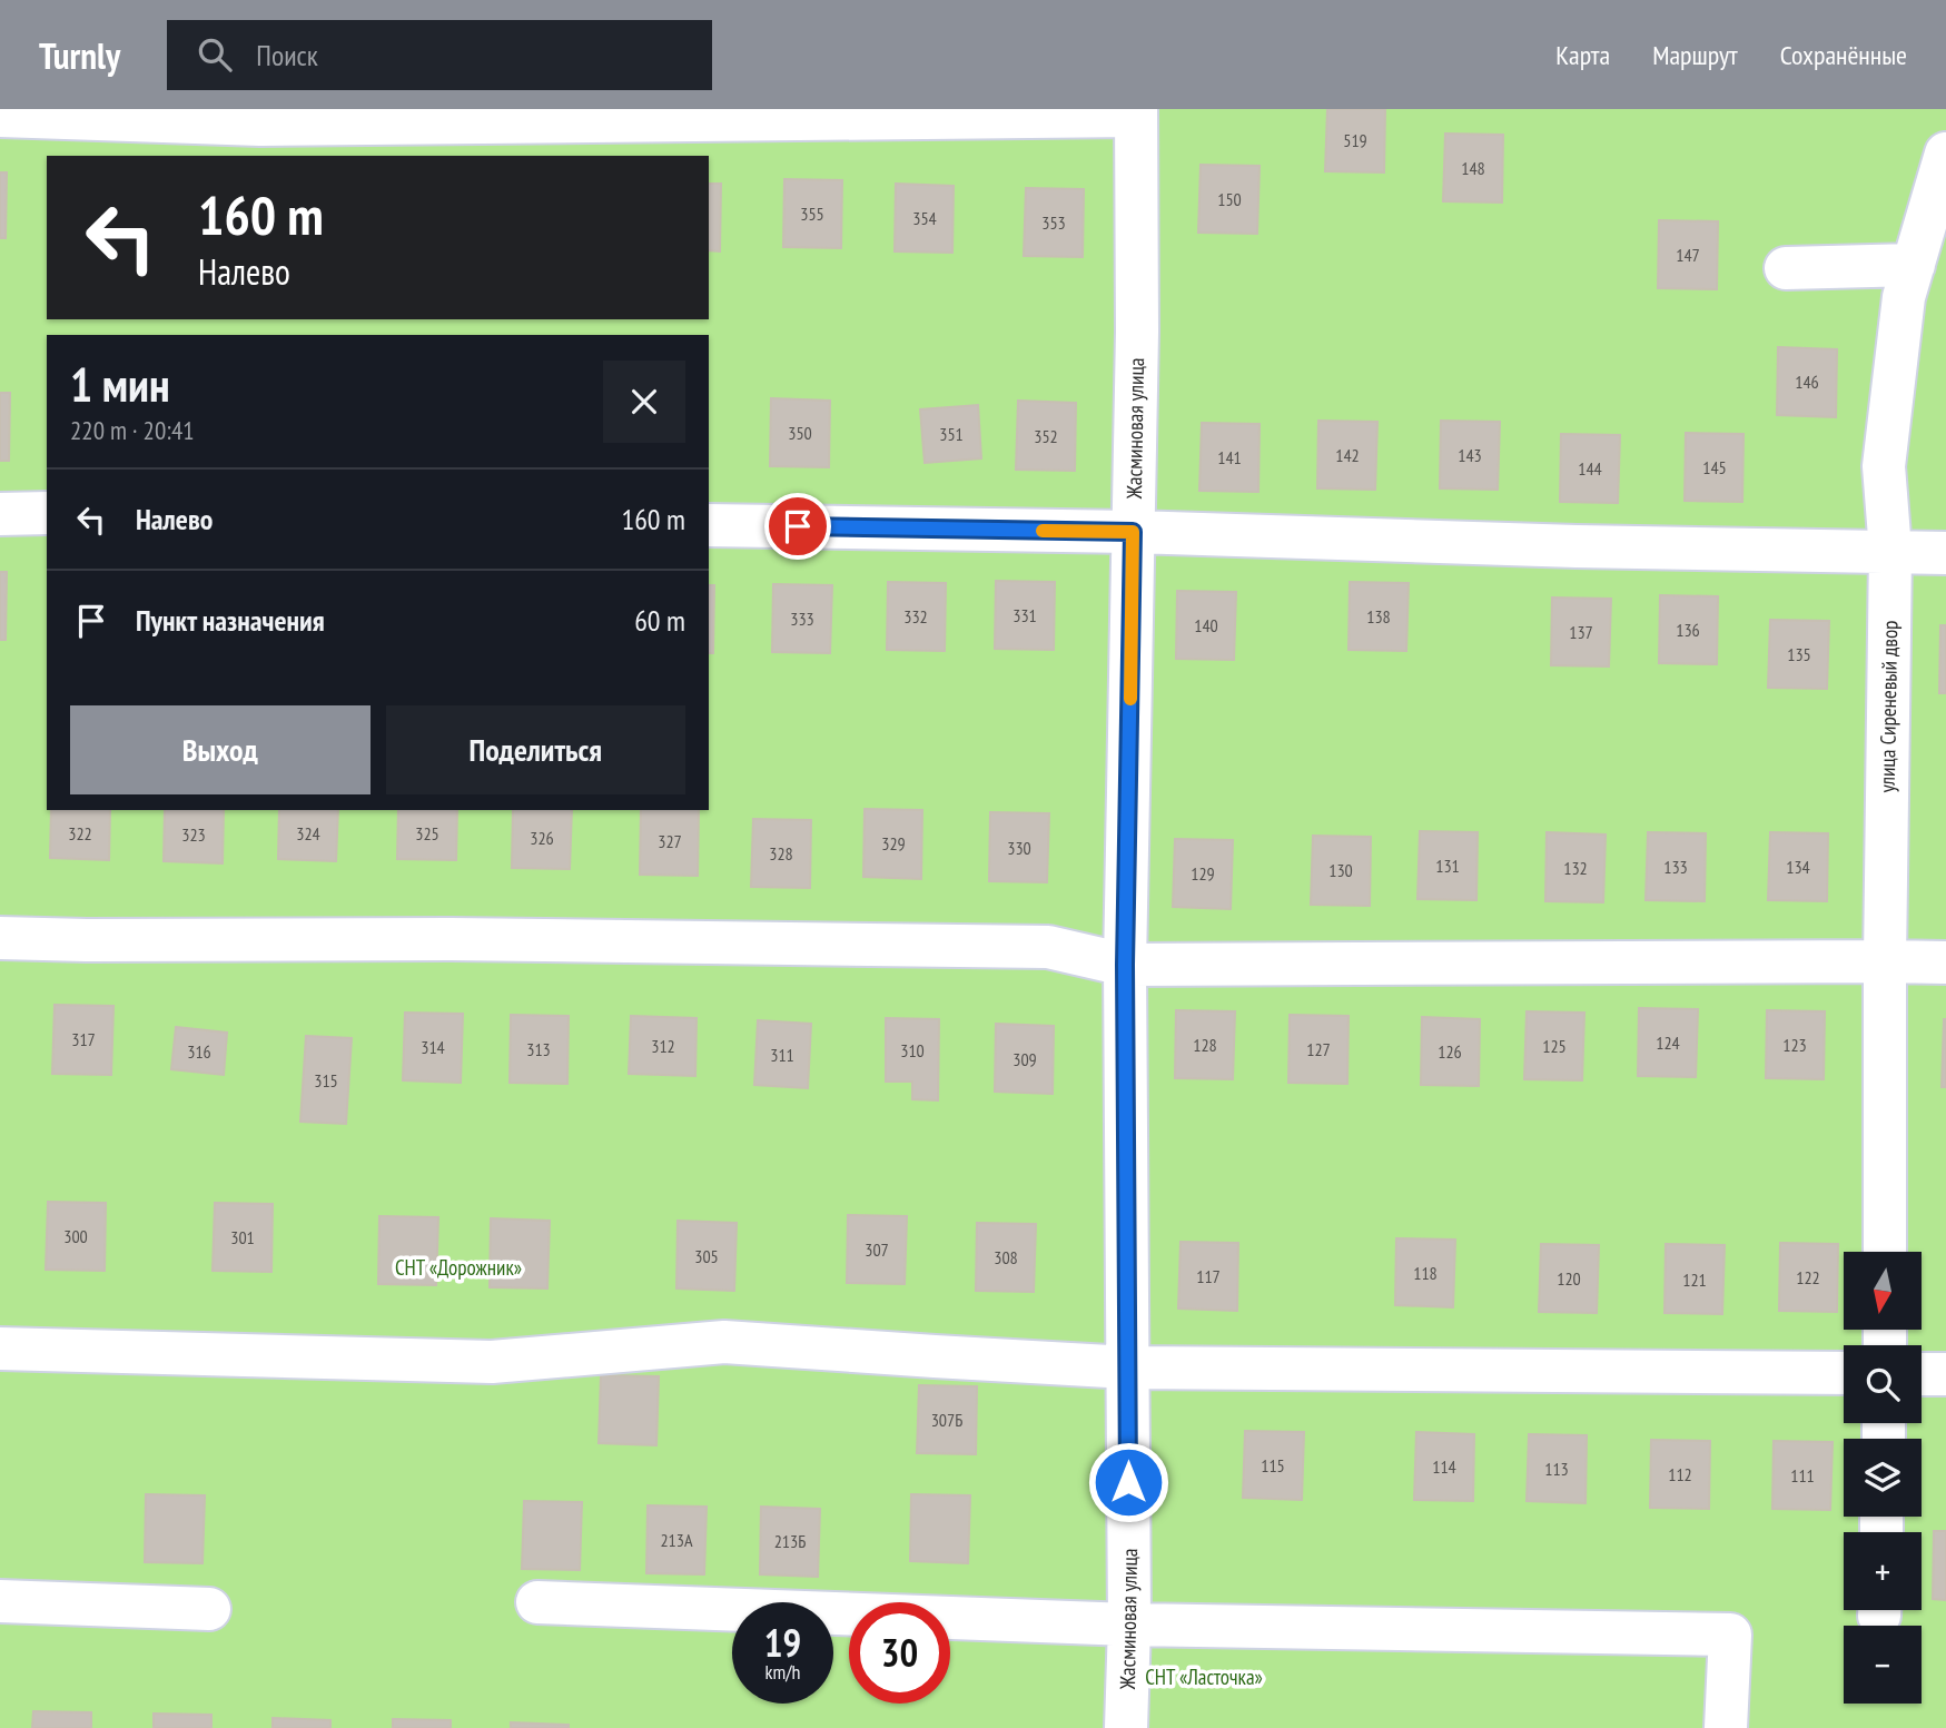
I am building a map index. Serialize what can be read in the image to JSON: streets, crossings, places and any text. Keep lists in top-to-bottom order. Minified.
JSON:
{"streets":{"street":["Жасминовая улица","улица Сиреневый двор"]},"parks":["СНТ «Дорожник»","СНТ «Ласточка»"],"house_numbers":["519","148","150","355","354","353","147","146","350","351","352","142","143","141","145","144","331","332","138","333","140","136","137","135","322","324","325","323","326","327","329","330","328","131","133","134","132","130","129","317","124","128","123","312","125","314","313","127","310","316","126","311","309","315","300","301","307","305","308","118","117","122","120","121","307Б","115","114","113","112","111","213А","213Б"],"north":"bottom","page":{"header":"Turnly","search":"Поиск","nav":["Карта","Маршрут","Сохранённые"],"turn":["160 m","Налево"],"heading":["1 мин","220 m · 20:41"],"list":[{"name":"Налево","value":"160 m"},{"name":"Пункт назначения","value":"60 m"}],"buttons":["Выход","Поделиться"],"map_buttons":["+","−"],"speed":"19 km/h","limit":"30"}}
